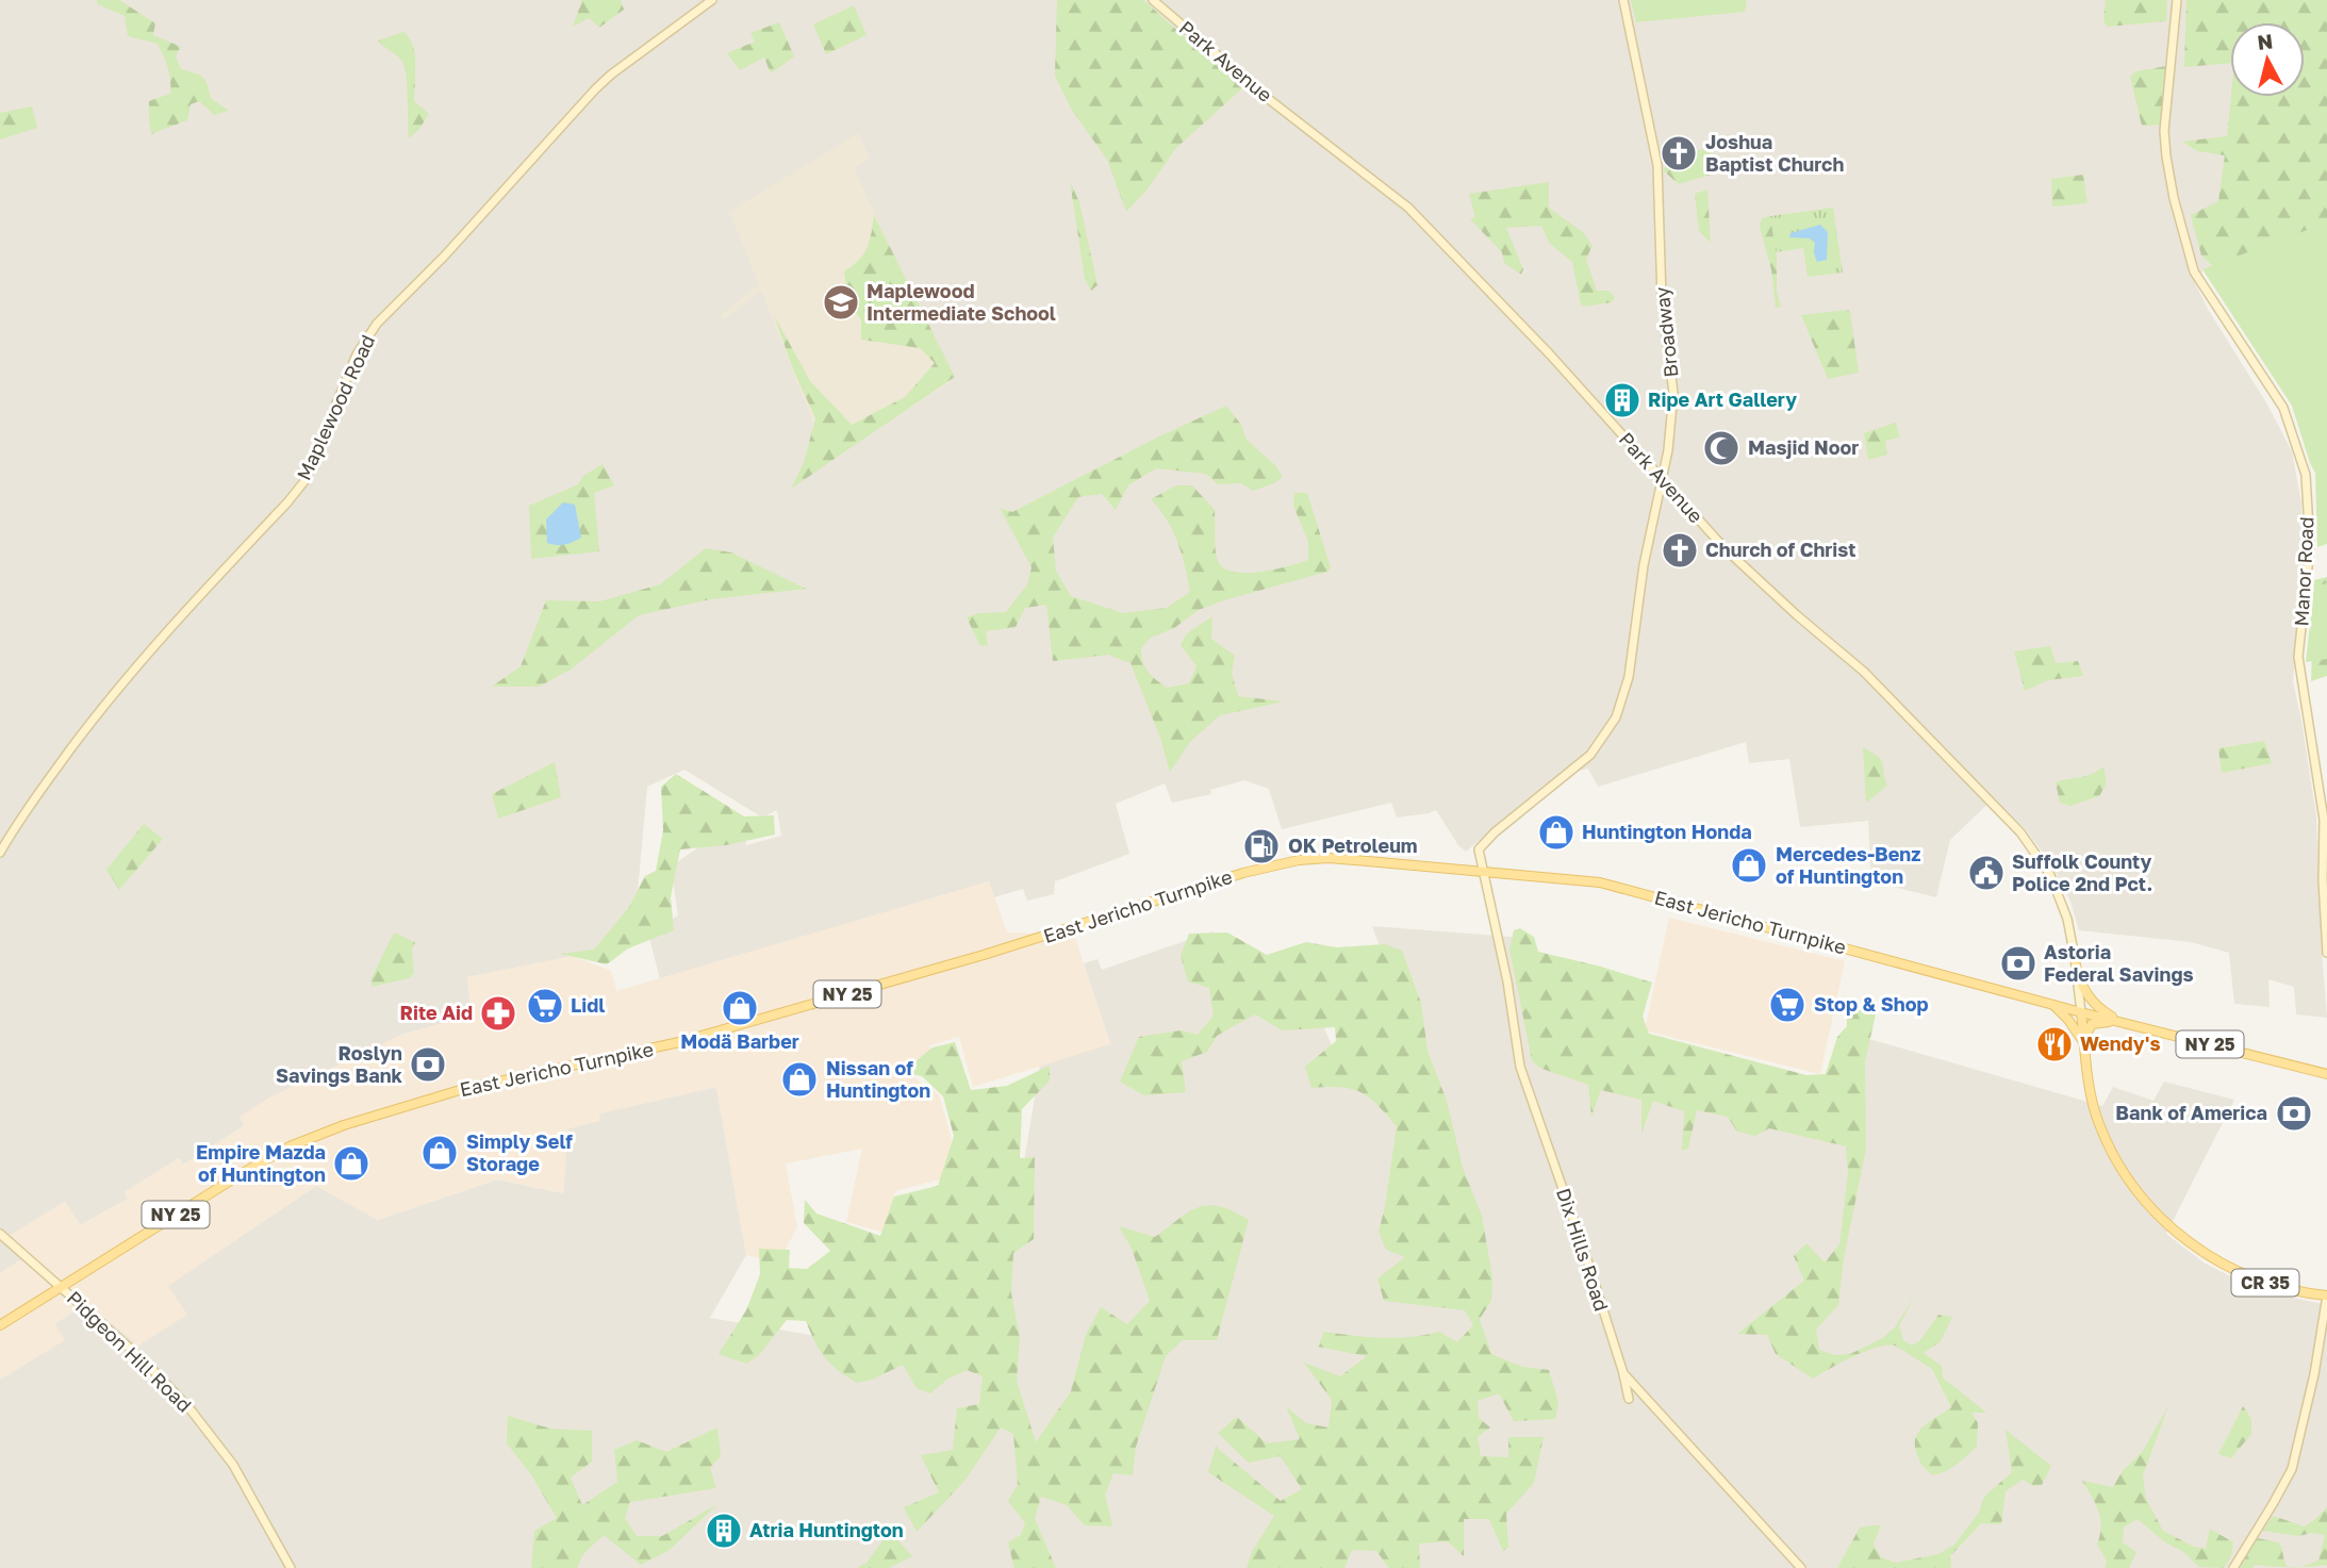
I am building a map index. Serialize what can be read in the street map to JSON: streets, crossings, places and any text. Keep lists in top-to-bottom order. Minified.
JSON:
{"streets":{"main road":["East Jericho Turnpike","NY 25","CR 35"],"street":["Park Avenue","Broadway","Maplewood Road","Manor Road","Dix Hills Road","Pidgeon Hill Road"]},"crossings":[["Park Avenue","Broadway"],["Park Avenue","East Jericho Turnpike"],["Park Avenue","CR 35"],["Broadway","East Jericho Turnpike"],["Broadway","Dix Hills Road"],["East Jericho Turnpike","Dix Hills Road"],["East Jericho Turnpike","CR 35"],["East Jericho Turnpike","Pidgeon Hill Road"]],"places":{"church":["Joshua Baptist Church","Church of Christ"],"school or university":["Maplewood Intermediate School"],"building":["Ripe Art Gallery","Atria Huntington"],"mosque":["Masjid Noor"],"shop":["Huntington Honda","Mercedes-Benz of Huntington","Modä Barber","Nissan of Huntington","Simply Self Storage","Empire Mazda of Huntington"],"fuel station":["OK Petroleum"],"public building":["Suffolk County Police 2nd Pct."],"bank":["Astoria Federal Savings","Roslyn Savings Bank","Bank of America"],"supermarket":["Stop & Shop","Lidl"],"pharmacy":["Rite Aid"],"restaurant":["Wendy's"]},"north":"top"}
